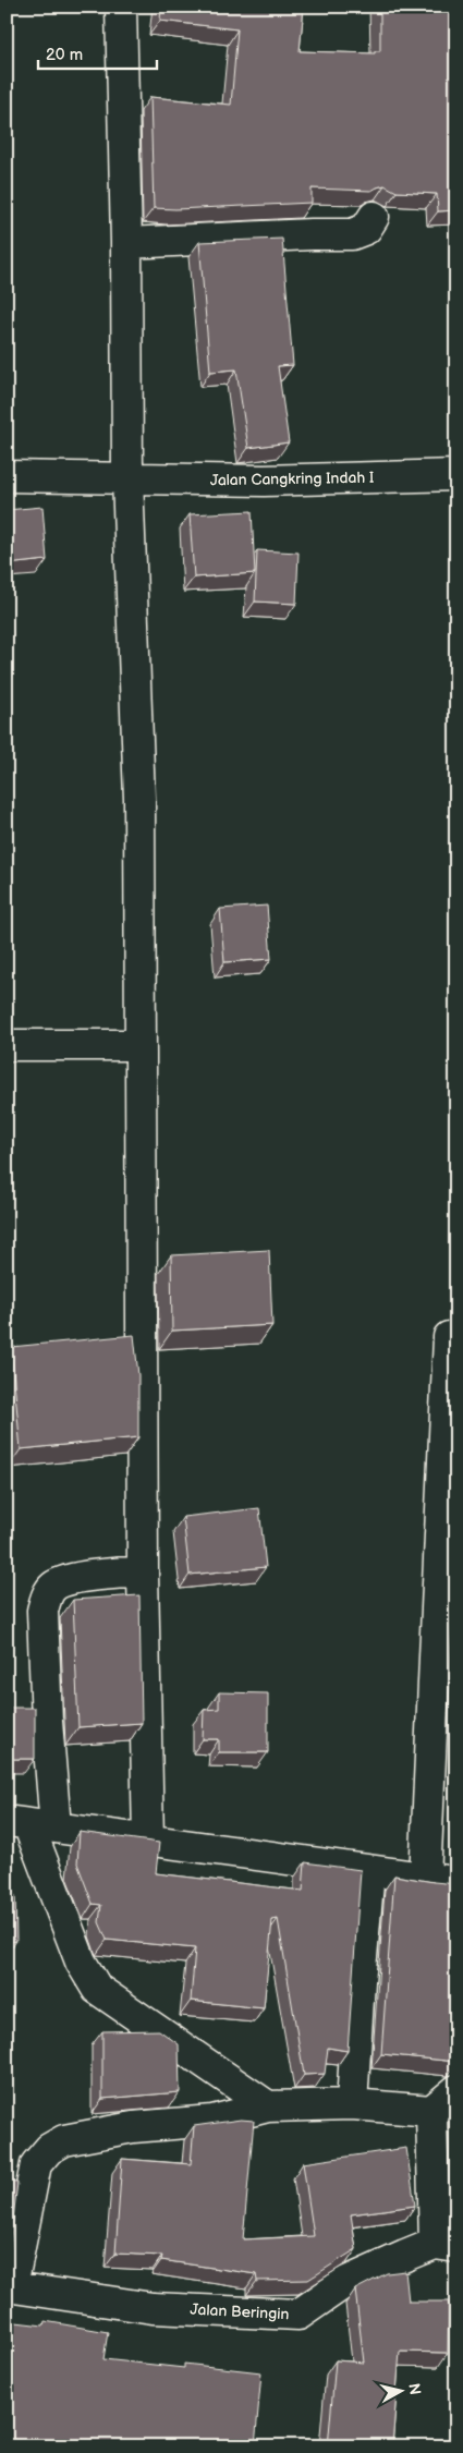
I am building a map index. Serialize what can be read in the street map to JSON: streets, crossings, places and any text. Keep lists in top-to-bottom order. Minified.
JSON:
{"streets":{"street":["Jalan Cangkring Indah I","Jalan Beringin"]},"scale_bar":"20 m","north":"right"}
